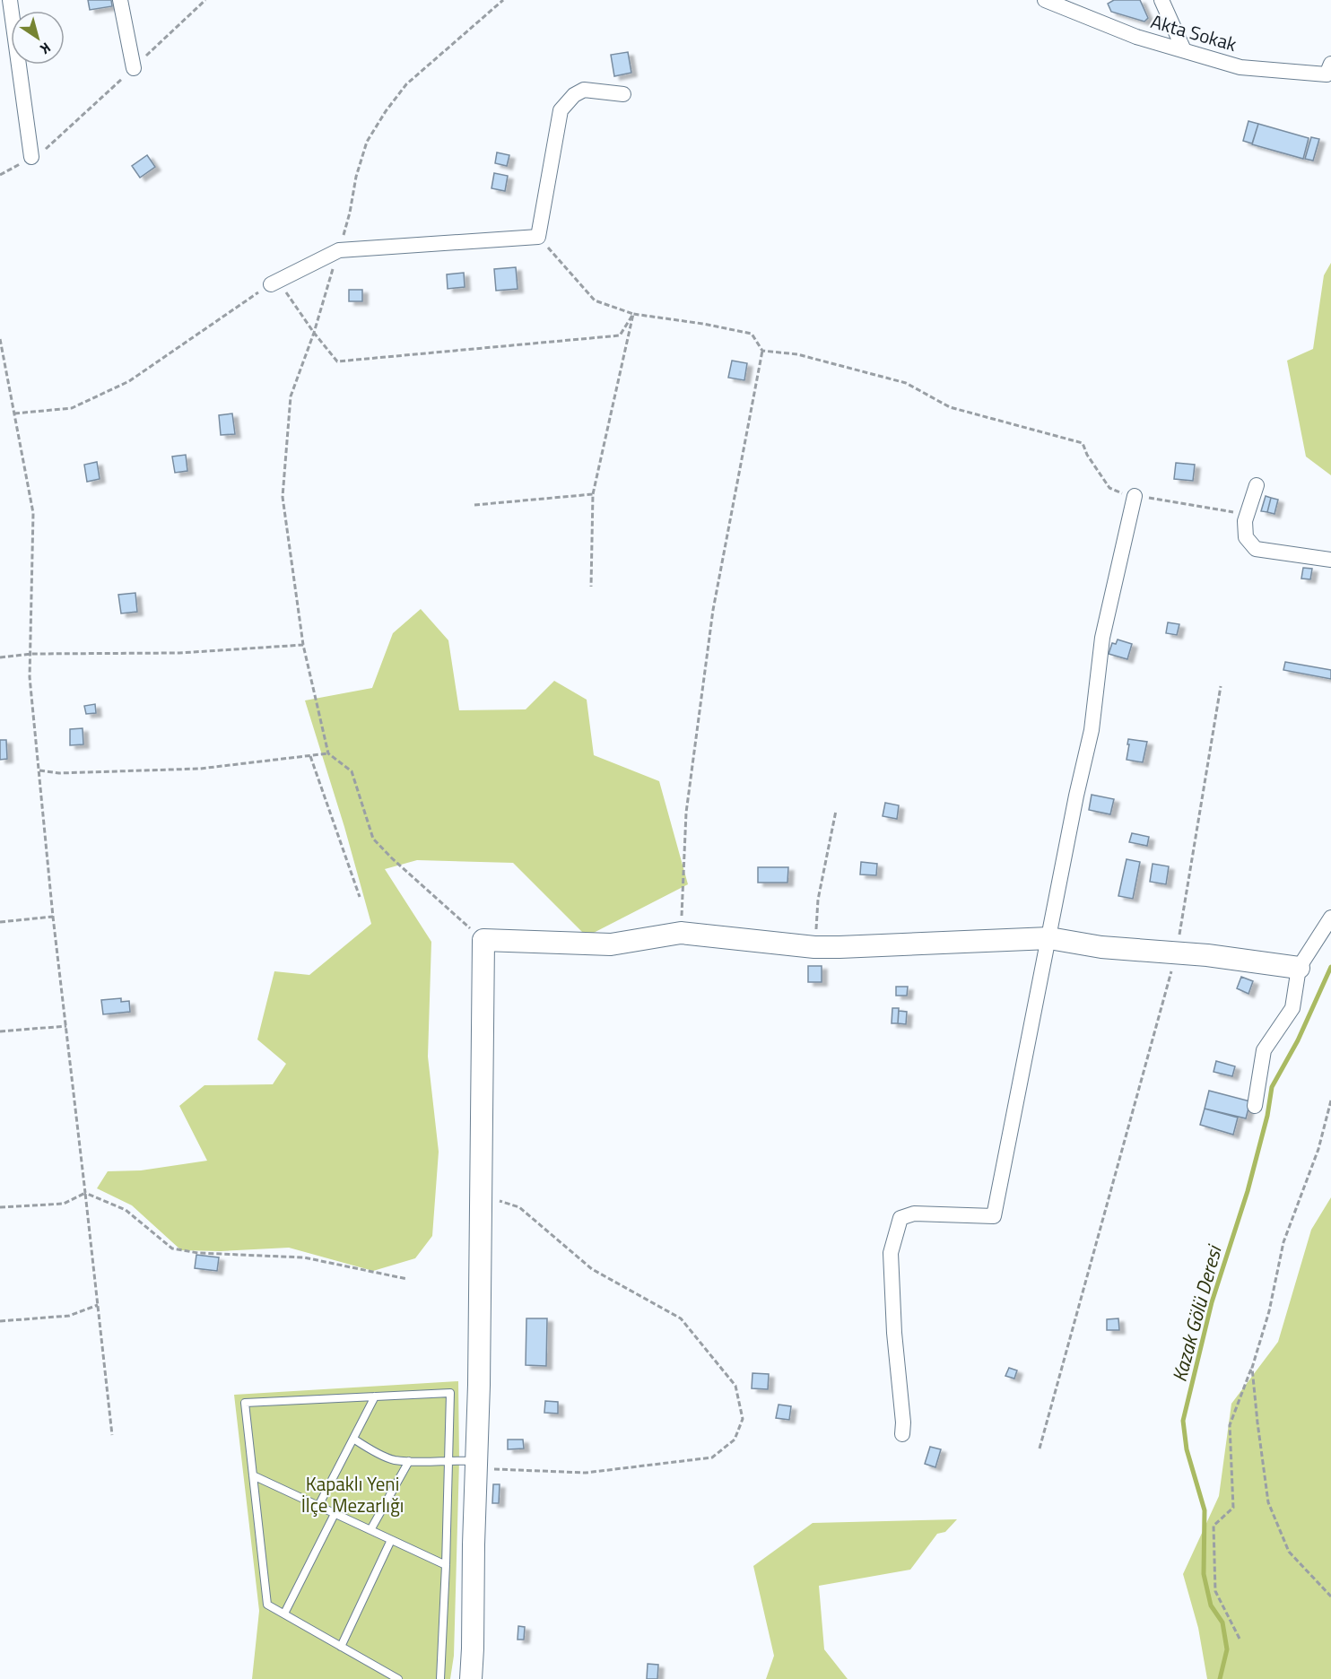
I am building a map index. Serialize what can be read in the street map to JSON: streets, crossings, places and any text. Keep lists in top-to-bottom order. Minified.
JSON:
{"streets":{"street":["Akta Sokak"]},"water":["Kazak Gölü Deresi"],"parks":["Kapaklı Yeni İlçe Mezarlığı"],"north":"bottom right"}
